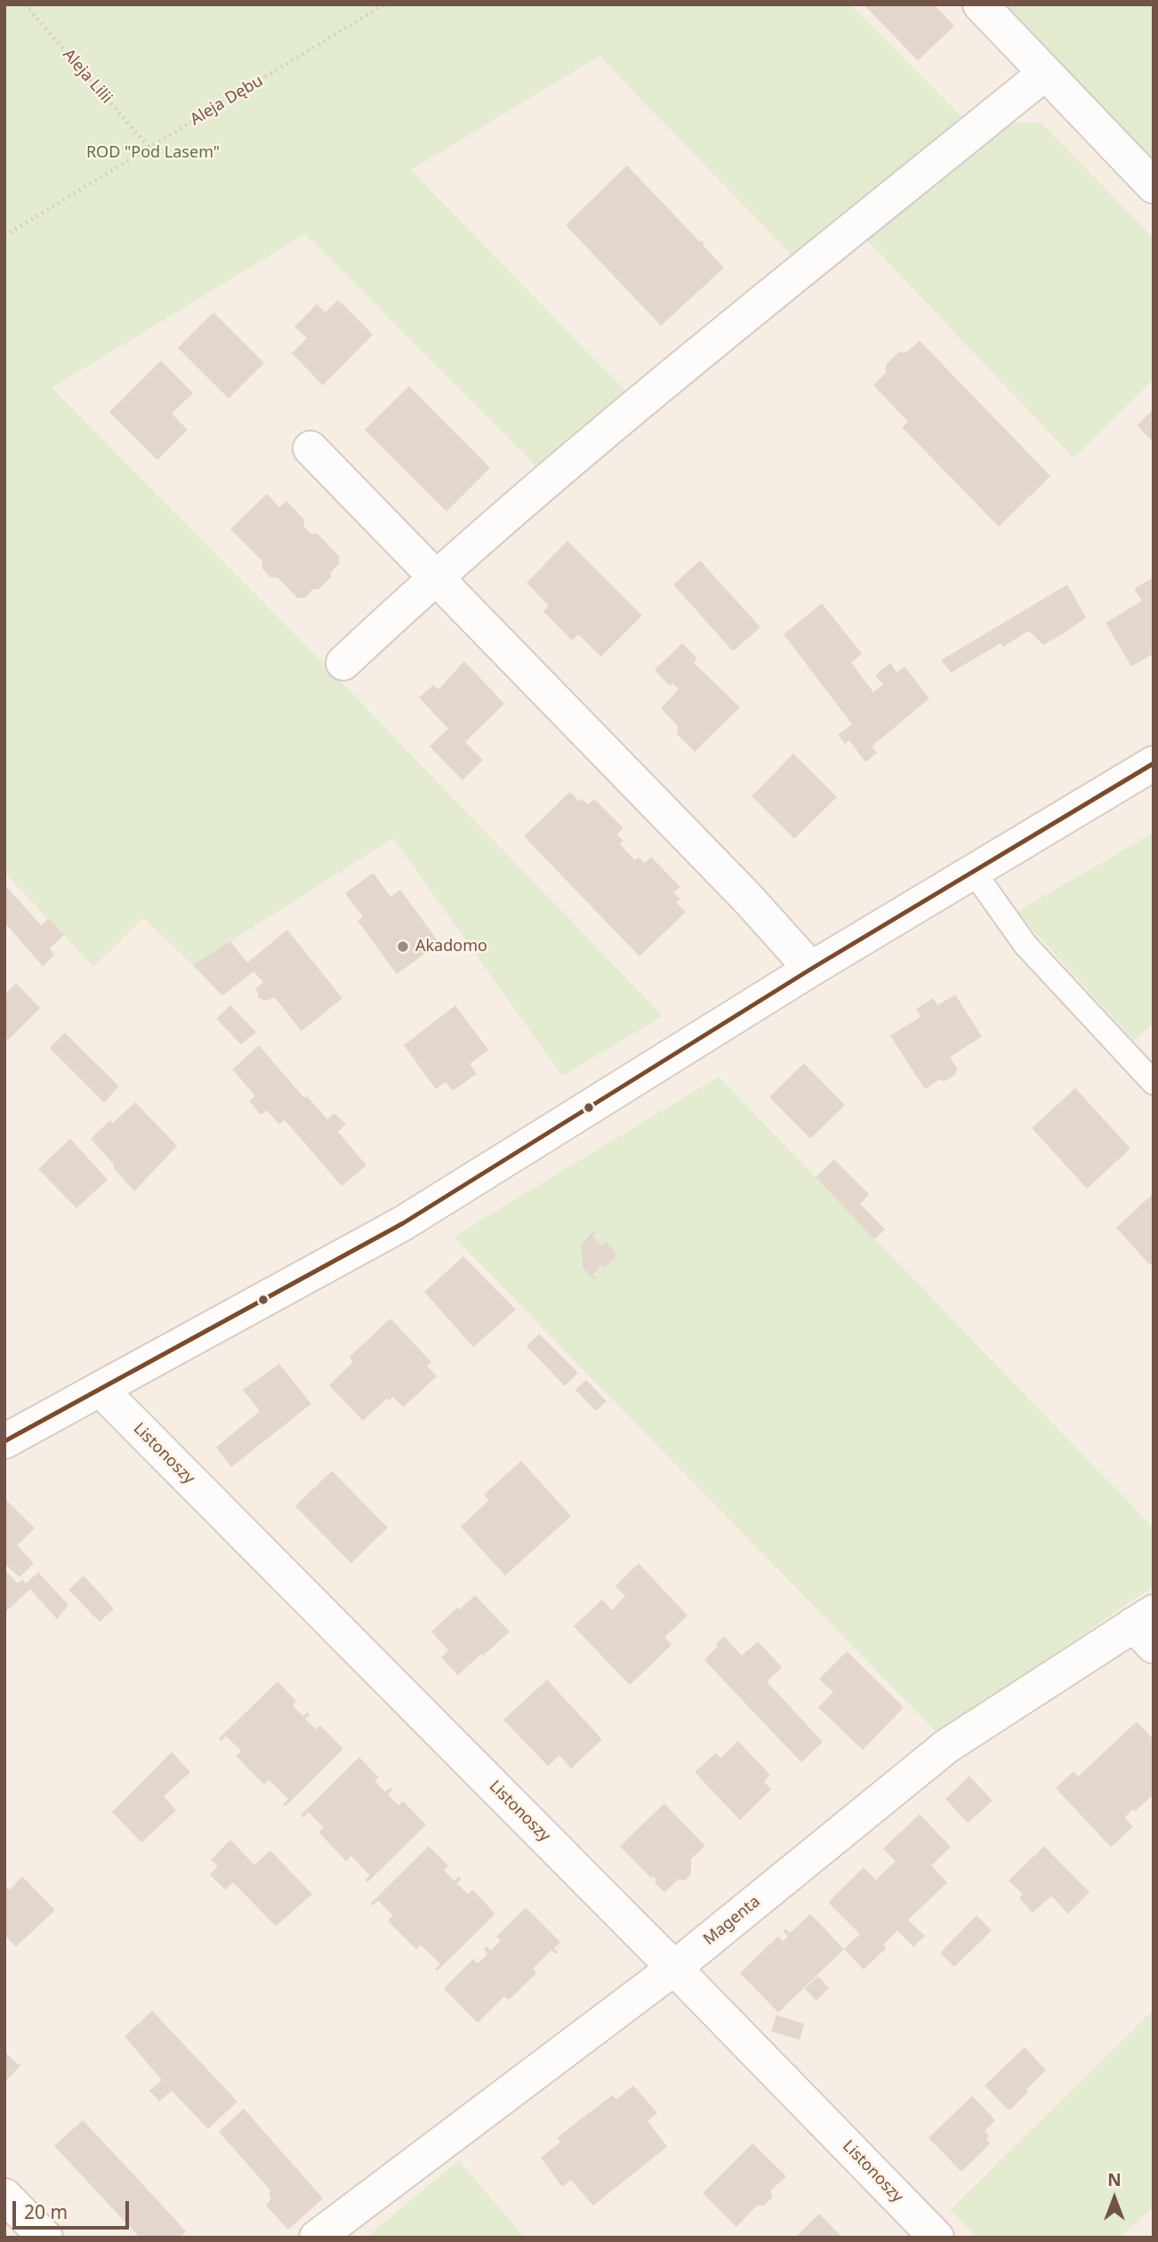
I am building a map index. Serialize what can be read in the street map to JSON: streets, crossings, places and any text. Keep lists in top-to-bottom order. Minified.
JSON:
{"streets":{"street":["Listonoszy","Magenta"],"path":["Aleja Lilii","Aleja Dębu"]},"crossings":[["Aleja Lilii","Aleja Dębu"],["Listonoszy","Magenta"]],"parks":["ROD \"Pod Lasem\""],"places":["Akadomo"],"scale_bar":"20 m","north":"top"}
